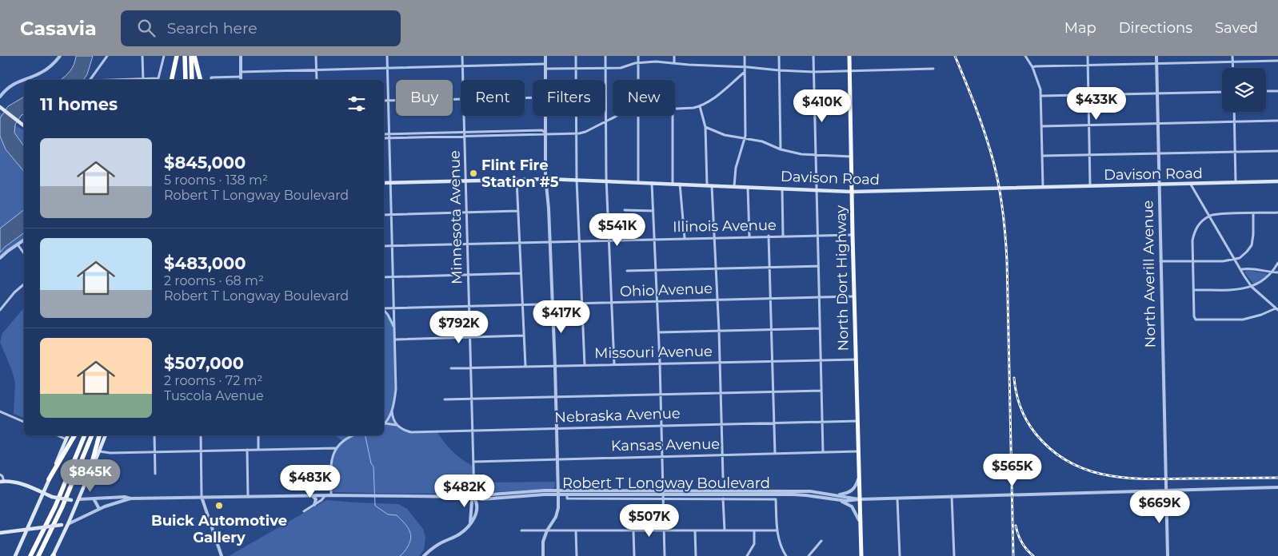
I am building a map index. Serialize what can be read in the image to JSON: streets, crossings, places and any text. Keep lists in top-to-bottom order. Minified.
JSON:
{"streets":{"main road":["Davison Road","North Dort Highway","Robert T Longway Boulevard"],"street":["Minnesota Avenue","Illinois Avenue","North Averill Avenue","Ohio Avenue","Missouri Avenue","Nebraska Avenue","Kansas Avenue"]},"crossings":[["Davison Road","Minnesota Avenue"],["Davison Road","North Averill Avenue"],["Davison Road","North Dort Highway"],["Minnesota Avenue","Illinois Avenue"],["Minnesota Avenue","Ohio Avenue"],["Minnesota Avenue","Missouri Avenue"],["Minnesota Avenue","Nebraska Avenue"],["Minnesota Avenue","Kansas Avenue"],["Minnesota Avenue","Robert T Longway Boulevard"],["Illinois Avenue","North Dort Highway"],["North Averill Avenue","Robert T Longway Boulevard"],["North Dort Highway","Ohio Avenue"],["North Dort Highway","Missouri Avenue"],["North Dort Highway","Nebraska Avenue"],["North Dort Highway","Kansas Avenue"],["North Dort Highway","Robert T Longway Boulevard"]],"places":["Flint Fire Station #5","Buick Automotive Gallery"],"page":{"header":"Casavia","search":"Search here","nav":["Map","Directions","Saved"],"chip":["Buy","Rent","Filters","New"],"heading":"11 homes","price":["$433K","$410K","$541K","$417K","$792K","$565K","$845K","$483K","$482K","$669K","$507K"],"list":[{"name":"$845,000","note":"5 rooms · 138 m² · Robert T Longway Boulevard"},{"name":"$483,000","note":"2 rooms · 68 m² · Robert T Longway Boulevard"},{"name":"$507,000","note":"2 rooms · 72 m² · Tuscola Avenue"}]}}
